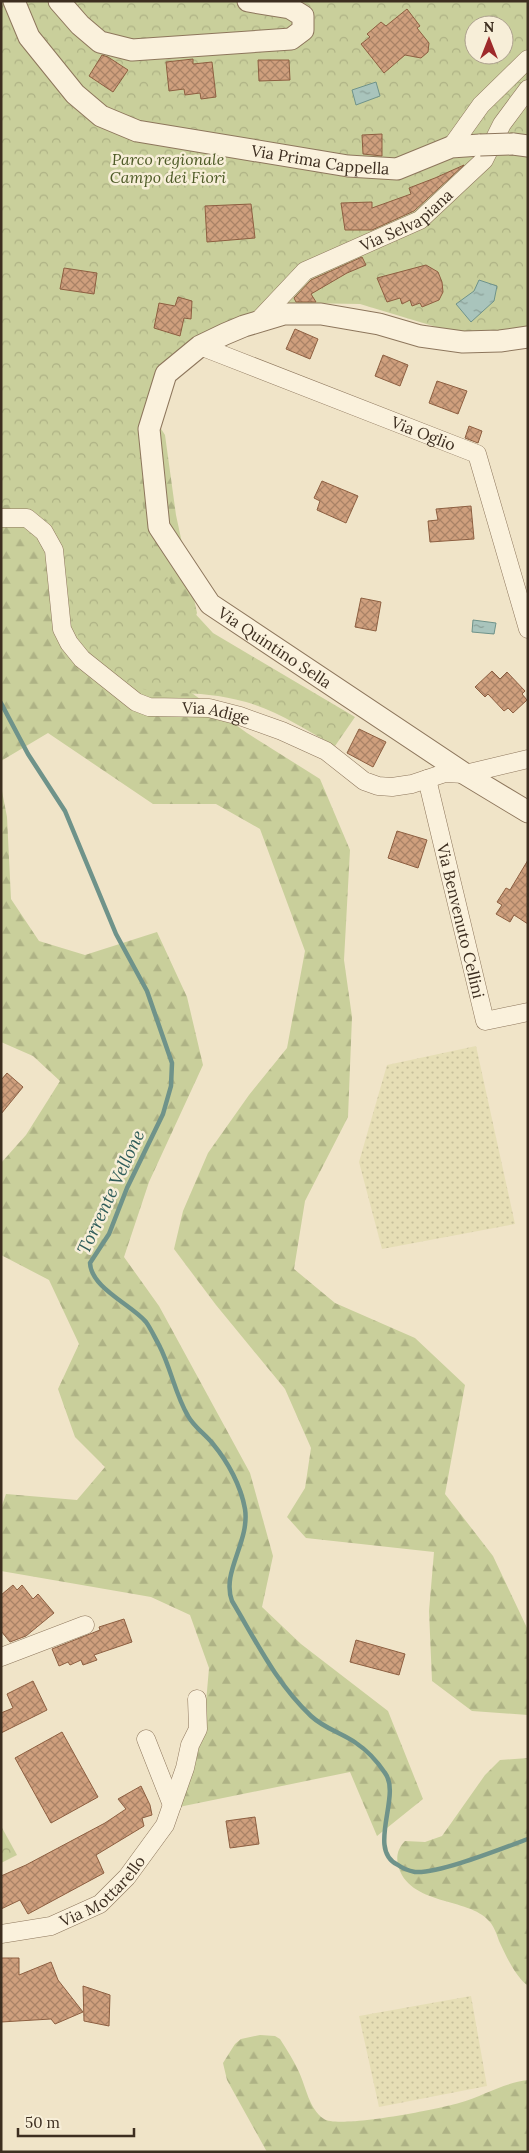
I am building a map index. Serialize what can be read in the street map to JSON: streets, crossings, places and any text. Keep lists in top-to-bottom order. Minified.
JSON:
{"streets":{"street":["Via Prima Cappella","Via Selvapiana","Via Oglio","Via Quintino Sella","Via Adige","Via Benvenuto Cellini","Via Mottarello"]},"crossings":[["Via Selvapiana","Via Quintino Sella"],["Via Oglio","Via Quintino Sella"],["Via Quintino Sella","Via Adige"],["Via Adige","Via Benvenuto Cellini"]],"water":["Torrente Vellone"],"parks":["Parco regionale Campo dei Fiori"],"scale_bar":"50 m","north":"top"}
